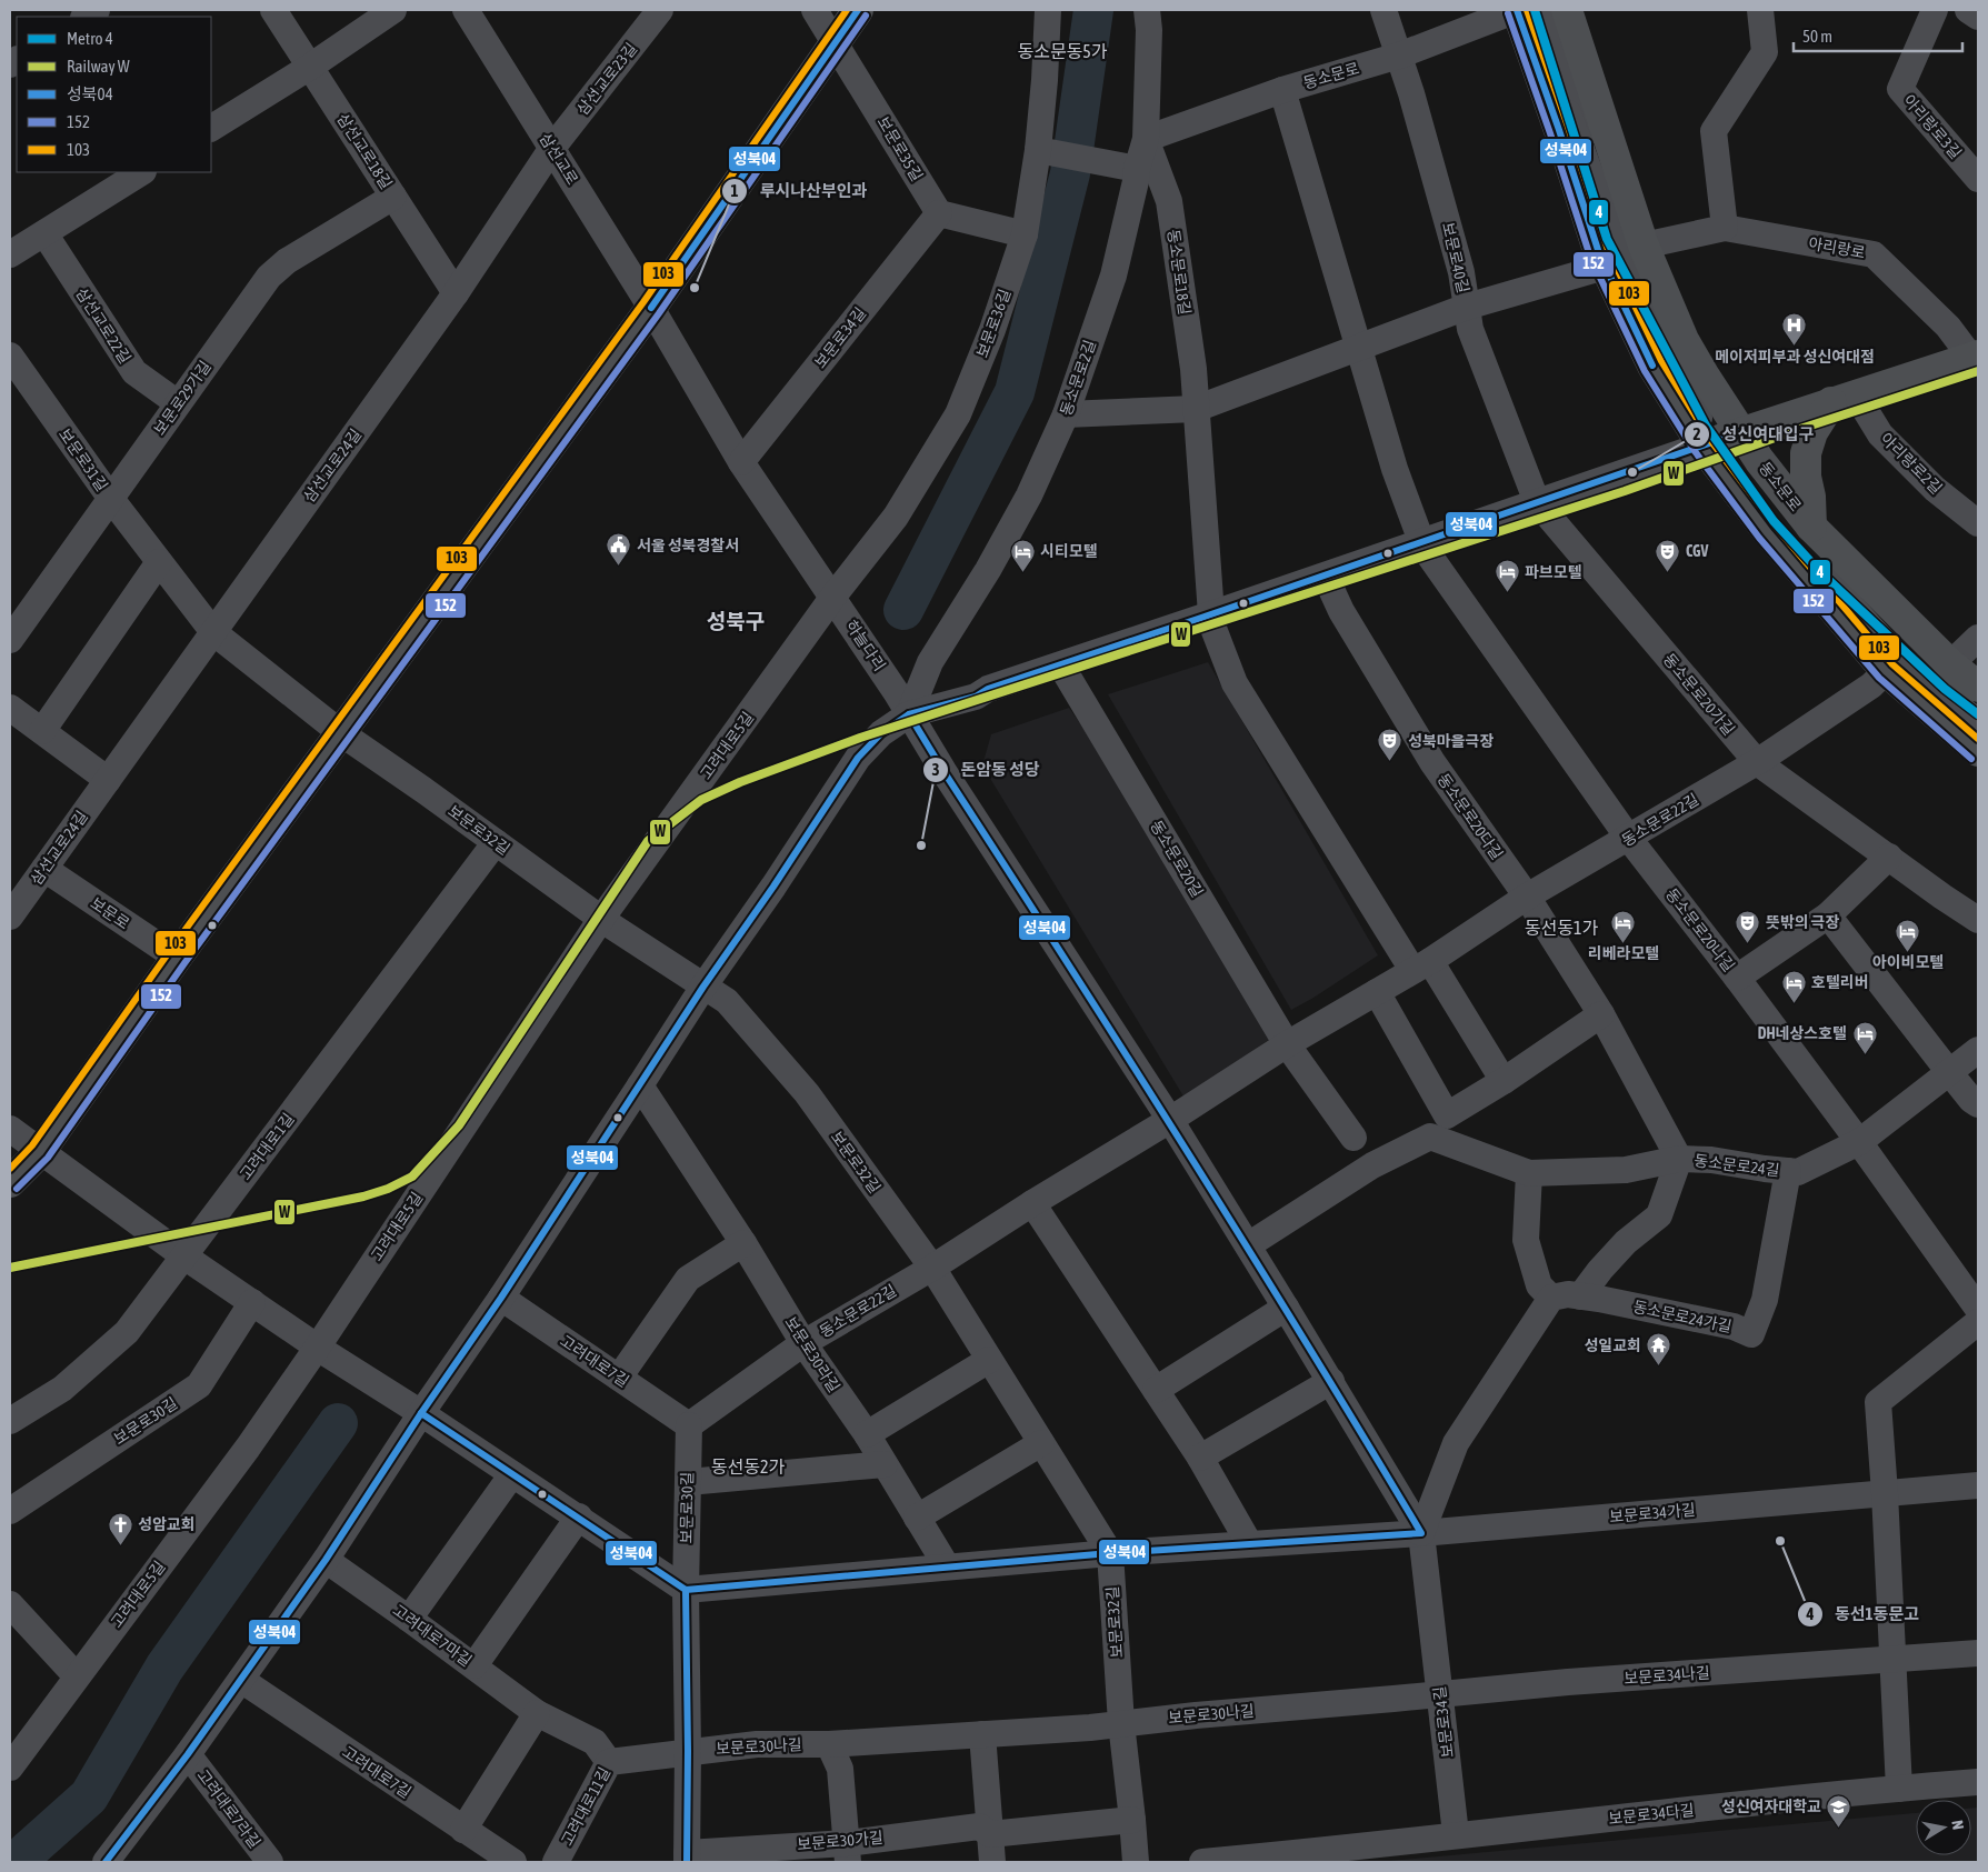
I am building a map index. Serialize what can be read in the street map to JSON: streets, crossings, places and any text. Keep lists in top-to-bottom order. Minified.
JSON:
{"streets":{"main road":["동소문로","아리랑로"],"street":["삼선교로23길","아리랑로3길","보문로35길","삼선교로18길","삼선교로","보문로40길","동소문로18길","보문로36길","삼선교로22길","보문로34길","동소문로2길","보문로29가길","보문로31길","아리랑로2길","삼선교로24길","하늘다리","동소문로20가길","고려대로5길","동소문로20다길","동소문로22길","보문로32길","동소문로20길","보문로","동소문로20나길","고려대로1길","동소문로24길","동소문로24가길","보문로30라길","고려대로7길","보문로30길","보문로34가길","고려대로7마길","보문로34나길","보문로30나길","고려대로11길","고려대로7라길","보문로34다길","보문로30가길"]},"crossings":[["동소문로","아리랑로"],["동소문로","보문로40길"],["동소문로","동소문로18길"],["동소문로","동소문로2길"],["동소문로","동소문로22길"],["삼선교로23길","삼선교로"],["삼선교로23길","삼선교로24길"],["보문로35길","보문로34길"],["삼선교로18길","보문로29가길"],["삼선교로18길","삼선교로24길"],["삼선교로","삼선교로24길"],["아리랑로","아리랑로2길"],["보문로40길","동소문로20가길"],["동소문로18길","동소문로2길"],["보문로36길","하늘다리"],["보문로36길","고려대로5길"],["삼선교로22길","보문로29가길"],["보문로34길","동소문로2길"],["보문로34길","하늘다리"],["보문로34길","동소문로22길"],["보문로34길","동소문로24길"],["보문로34길","보문로34가길"],["보문로34길","보문로34나길"],["보문로34길","보문로30나길"],["보문로34길","보문로34다길"],["동소문로2길","하늘다리"],["보문로29가길","보문로31길"],["보문로31길","삼선교로24길"],["보문로31길","보문로32길"],["삼선교로24길","보문로"],["하늘다리","고려대로5길"],["동소문로20가길","동소문로22길"],["고려대로5길","보문로32길"],["동소문로20다길","동소문로22길"],["동소문로20다길","동소문로24길"],["동소문로22길","보문로32길"],["동소문로22길","동소문로20길"],["동소문로22길","동소문로20나길"],["동소문로22길","보문로30라길"],["동소문로22길","고려대로7길"],["동소문로22길","보문로30길"],["보문로32길","고려대로1길"],["보문로32길","보문로30나길"],["동소문로20나길","동소문로24길"],["동소문로24길","동소문로24가길"],["고려대로7길","보문로30길"],["보문로30길","보문로30가길"],["고려대로7마길","고려대로11길"],["보문로34나길","보문로30나길"],["보문로30나길","고려대로11길"],["보문로30나길","보문로30가길"],["고려대로11길","보문로30가길"]],"districts":["동소문동5가","성북구","동선동1가","동선동2가"],"places":{"other":["루시나산부인과","성신여대입구","돈암동 성당","동선1동문고"],"hospital":["메이저피부과 성신여대점"],"public building":["서울 성북경찰서"],"hotel":["시티모텔","파브모텔","리베라모텔","아이비모텔","호텔리버","DH네상스호텔"],"theatre":["CGV","성북마을극장","뜻밖의 극장"],"temple":["성일교회"],"church":["성암교회"],"school or university":["성신여자대학교"]},"lines":["metro line 4","transit line 성북04","transit line 103","transit line 152","rail line W"],"legend":["Metro 4","Railway W","성북04","152","103"],"scale_bar":"50 m","north":"right"}
